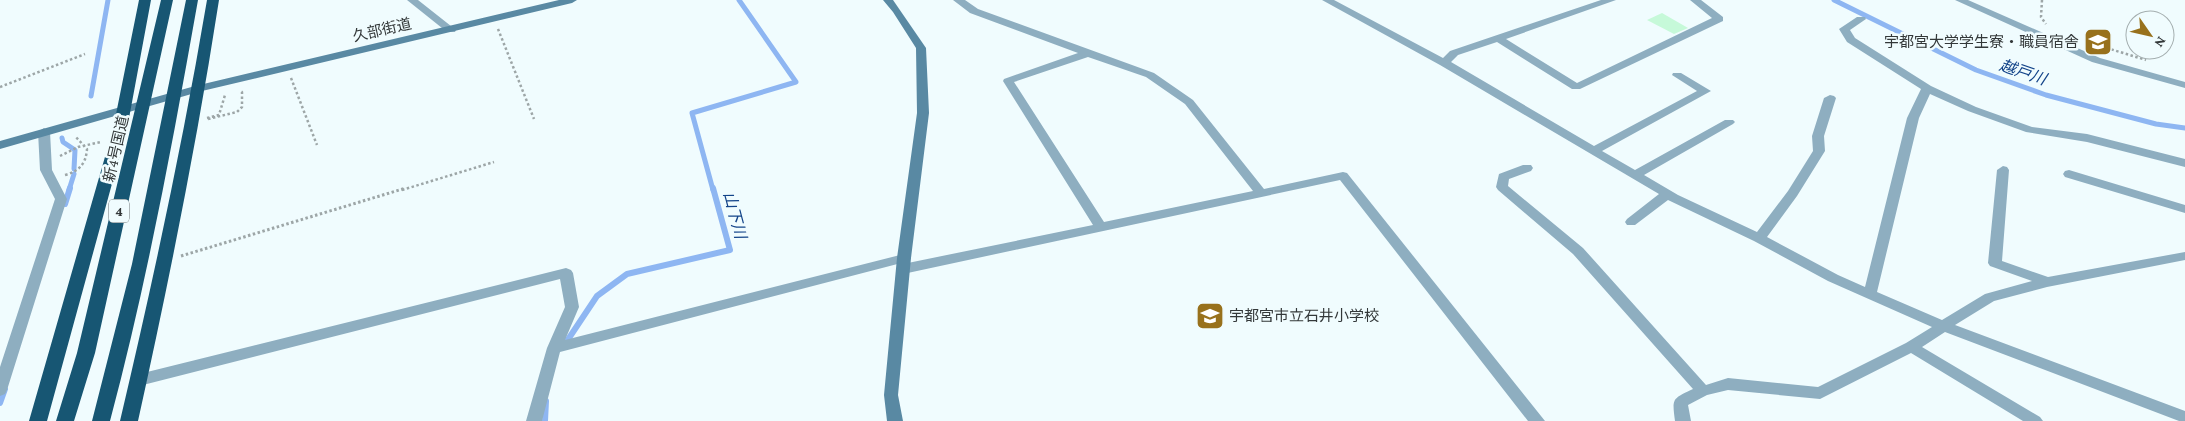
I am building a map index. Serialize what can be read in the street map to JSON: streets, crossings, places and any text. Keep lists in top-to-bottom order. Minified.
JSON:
{"streets":{"highway":["新4号国道","4"],"street":["久部街道"]},"water":["越戸川","山下川"],"places":{"school or university":["宇都宮大学学生寮・職員宿舎","宇都宮市立石井小学校"]},"north":"bottom right"}
